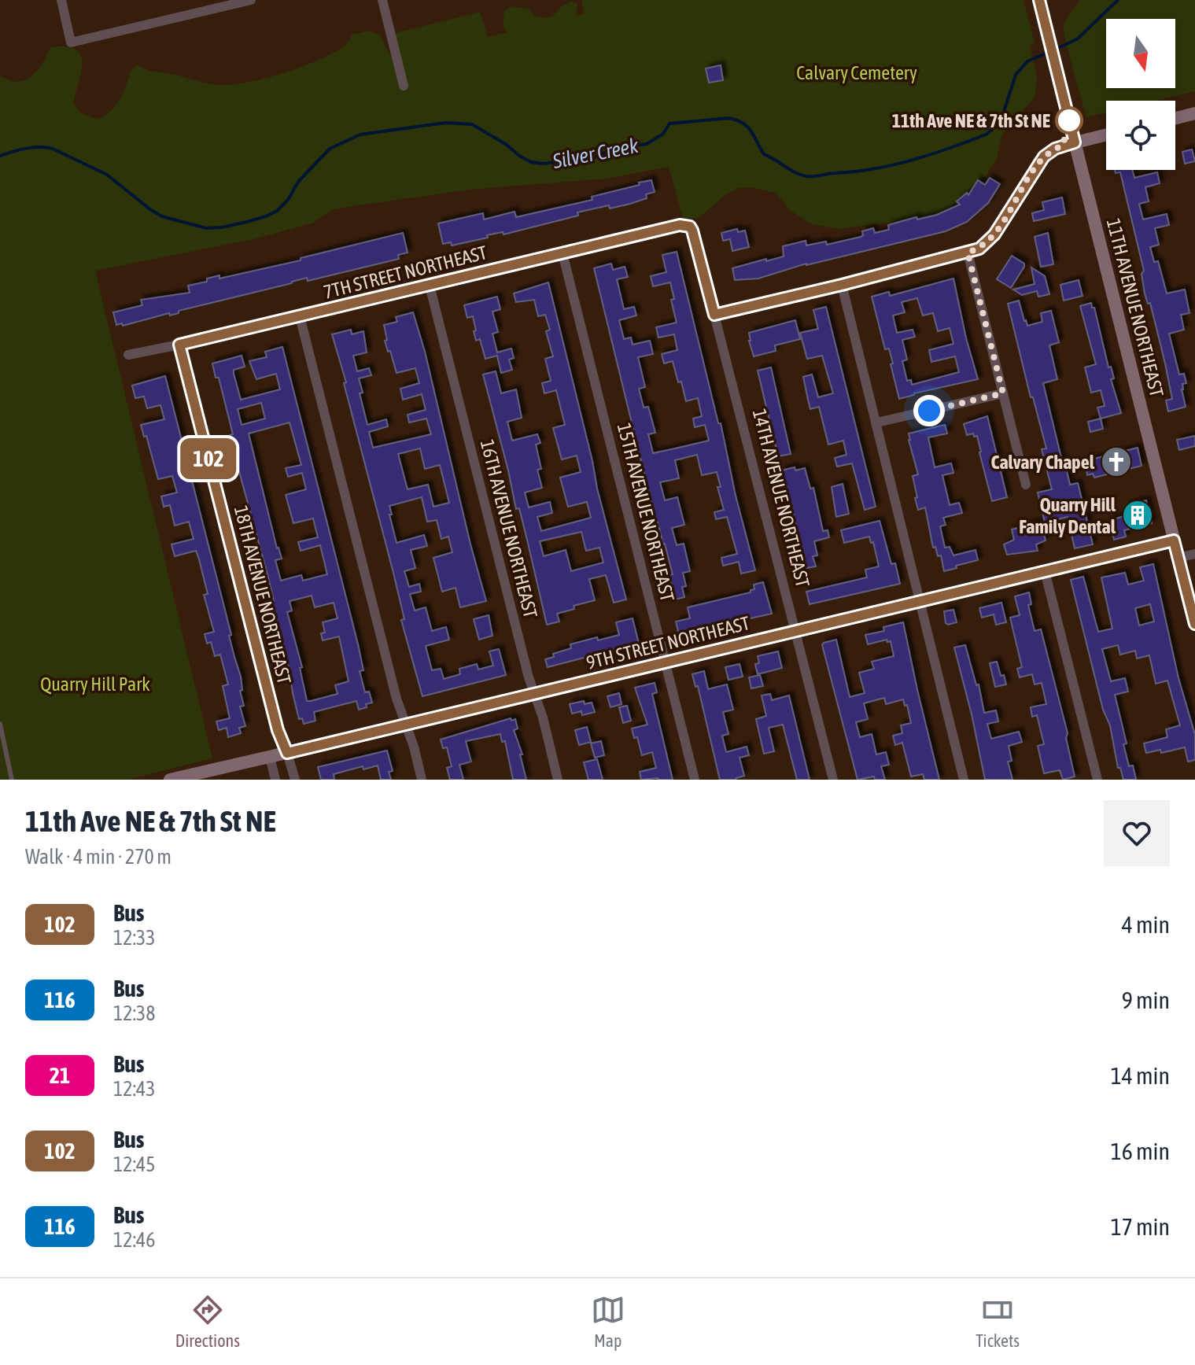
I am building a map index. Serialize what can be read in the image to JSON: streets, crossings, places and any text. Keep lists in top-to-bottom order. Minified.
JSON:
{"streets":{"street":["7TH STREET NORTHEAST","11TH AVENUE NORTHEAST","14TH AVENUE NORTHEAST","15TH AVENUE NORTHEAST","16TH AVENUE NORTHEAST","18TH AVENUE NORTHEAST","9TH STREET NORTHEAST"]},"crossings":[["7TH STREET NORTHEAST","14TH AVENUE NORTHEAST"],["7TH STREET NORTHEAST","15TH AVENUE NORTHEAST"],["7TH STREET NORTHEAST","16TH AVENUE NORTHEAST"],["7TH STREET NORTHEAST","18TH AVENUE NORTHEAST"],["11TH AVENUE NORTHEAST","9TH STREET NORTHEAST"],["14TH AVENUE NORTHEAST","9TH STREET NORTHEAST"],["15TH AVENUE NORTHEAST","9TH STREET NORTHEAST"],["16TH AVENUE NORTHEAST","9TH STREET NORTHEAST"],["18TH AVENUE NORTHEAST","9TH STREET NORTHEAST"]],"water":["Silver Creek"],"parks":["Calvary Cemetery","Quarry Hill Park"],"places":{"other":["11th Ave NE & 7th St NE"],"church":["Calvary Chapel"],"building":["Quarry Hill Family Dental"]},"lines":["bus line 102"],"north":"bottom","page":{"on_map":"102","heading":["11th Ave NE & 7th St NE","Walk · 4 min · 270 m"],"list":[{"mark":"102","name":"Bus","note":"12:33","value":"4 min"},{"mark":"116","name":"Bus","note":"12:38","value":"9 min"},{"mark":"21","name":"Bus","note":"12:43","value":"14 min"},{"mark":"102","name":"Bus","note":"12:45","value":"16 min"},{"mark":"116","name":"Bus","note":"12:46","value":"17 min"}],"tabs":["Directions","Map","Tickets"]}}
